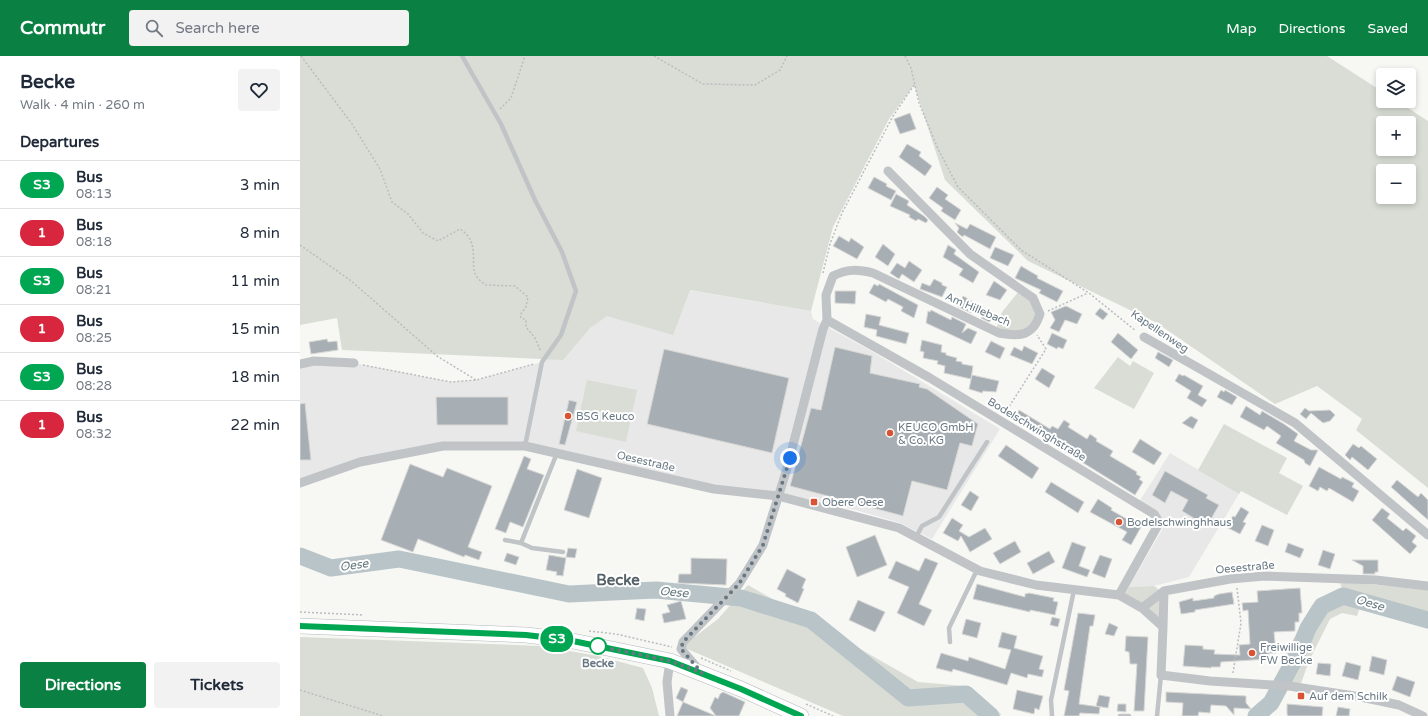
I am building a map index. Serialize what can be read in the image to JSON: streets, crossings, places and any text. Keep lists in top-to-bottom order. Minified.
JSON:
{"streets":{"street":["Am Hillebach","Kapellenweg","Bodelschwinghstraße","Oesestraße"]},"crossings":[["Am Hillebach","Bodelschwinghstraße"],["Bodelschwinghstraße","Oesestraße"]],"districts":["Becke"],"water":["Oese"],"places":{"other":["BSG Keuco","KEUCO GmbH & Co. KG","Bodelschwinghhaus","Becke","Freiwillige FW Becke"],"transit":["Obere Oese","Auf dem Schilk"]},"lines":["bus line S3"],"page":{"header":"Commutr","search":"Search here","nav":["Map","Directions","Saved"],"heading":[["Becke","Walk · 4 min · 260 m"],"Departures"],"on_map":"S3","map_buttons":["+","−"],"list":[{"mark":"S3","name":"Bus","note":"08:13","value":"3 min"},{"mark":"1","name":"Bus","note":"08:18","value":"8 min"},{"mark":"S3","name":"Bus","note":"08:21","value":"11 min"},{"mark":"1","name":"Bus","note":"08:25","value":"15 min"},{"mark":"S3","name":"Bus","note":"08:28","value":"18 min"},{"mark":"1","name":"Bus","note":"08:32","value":"22 min"}],"buttons":["Directions","Tickets"]}}
